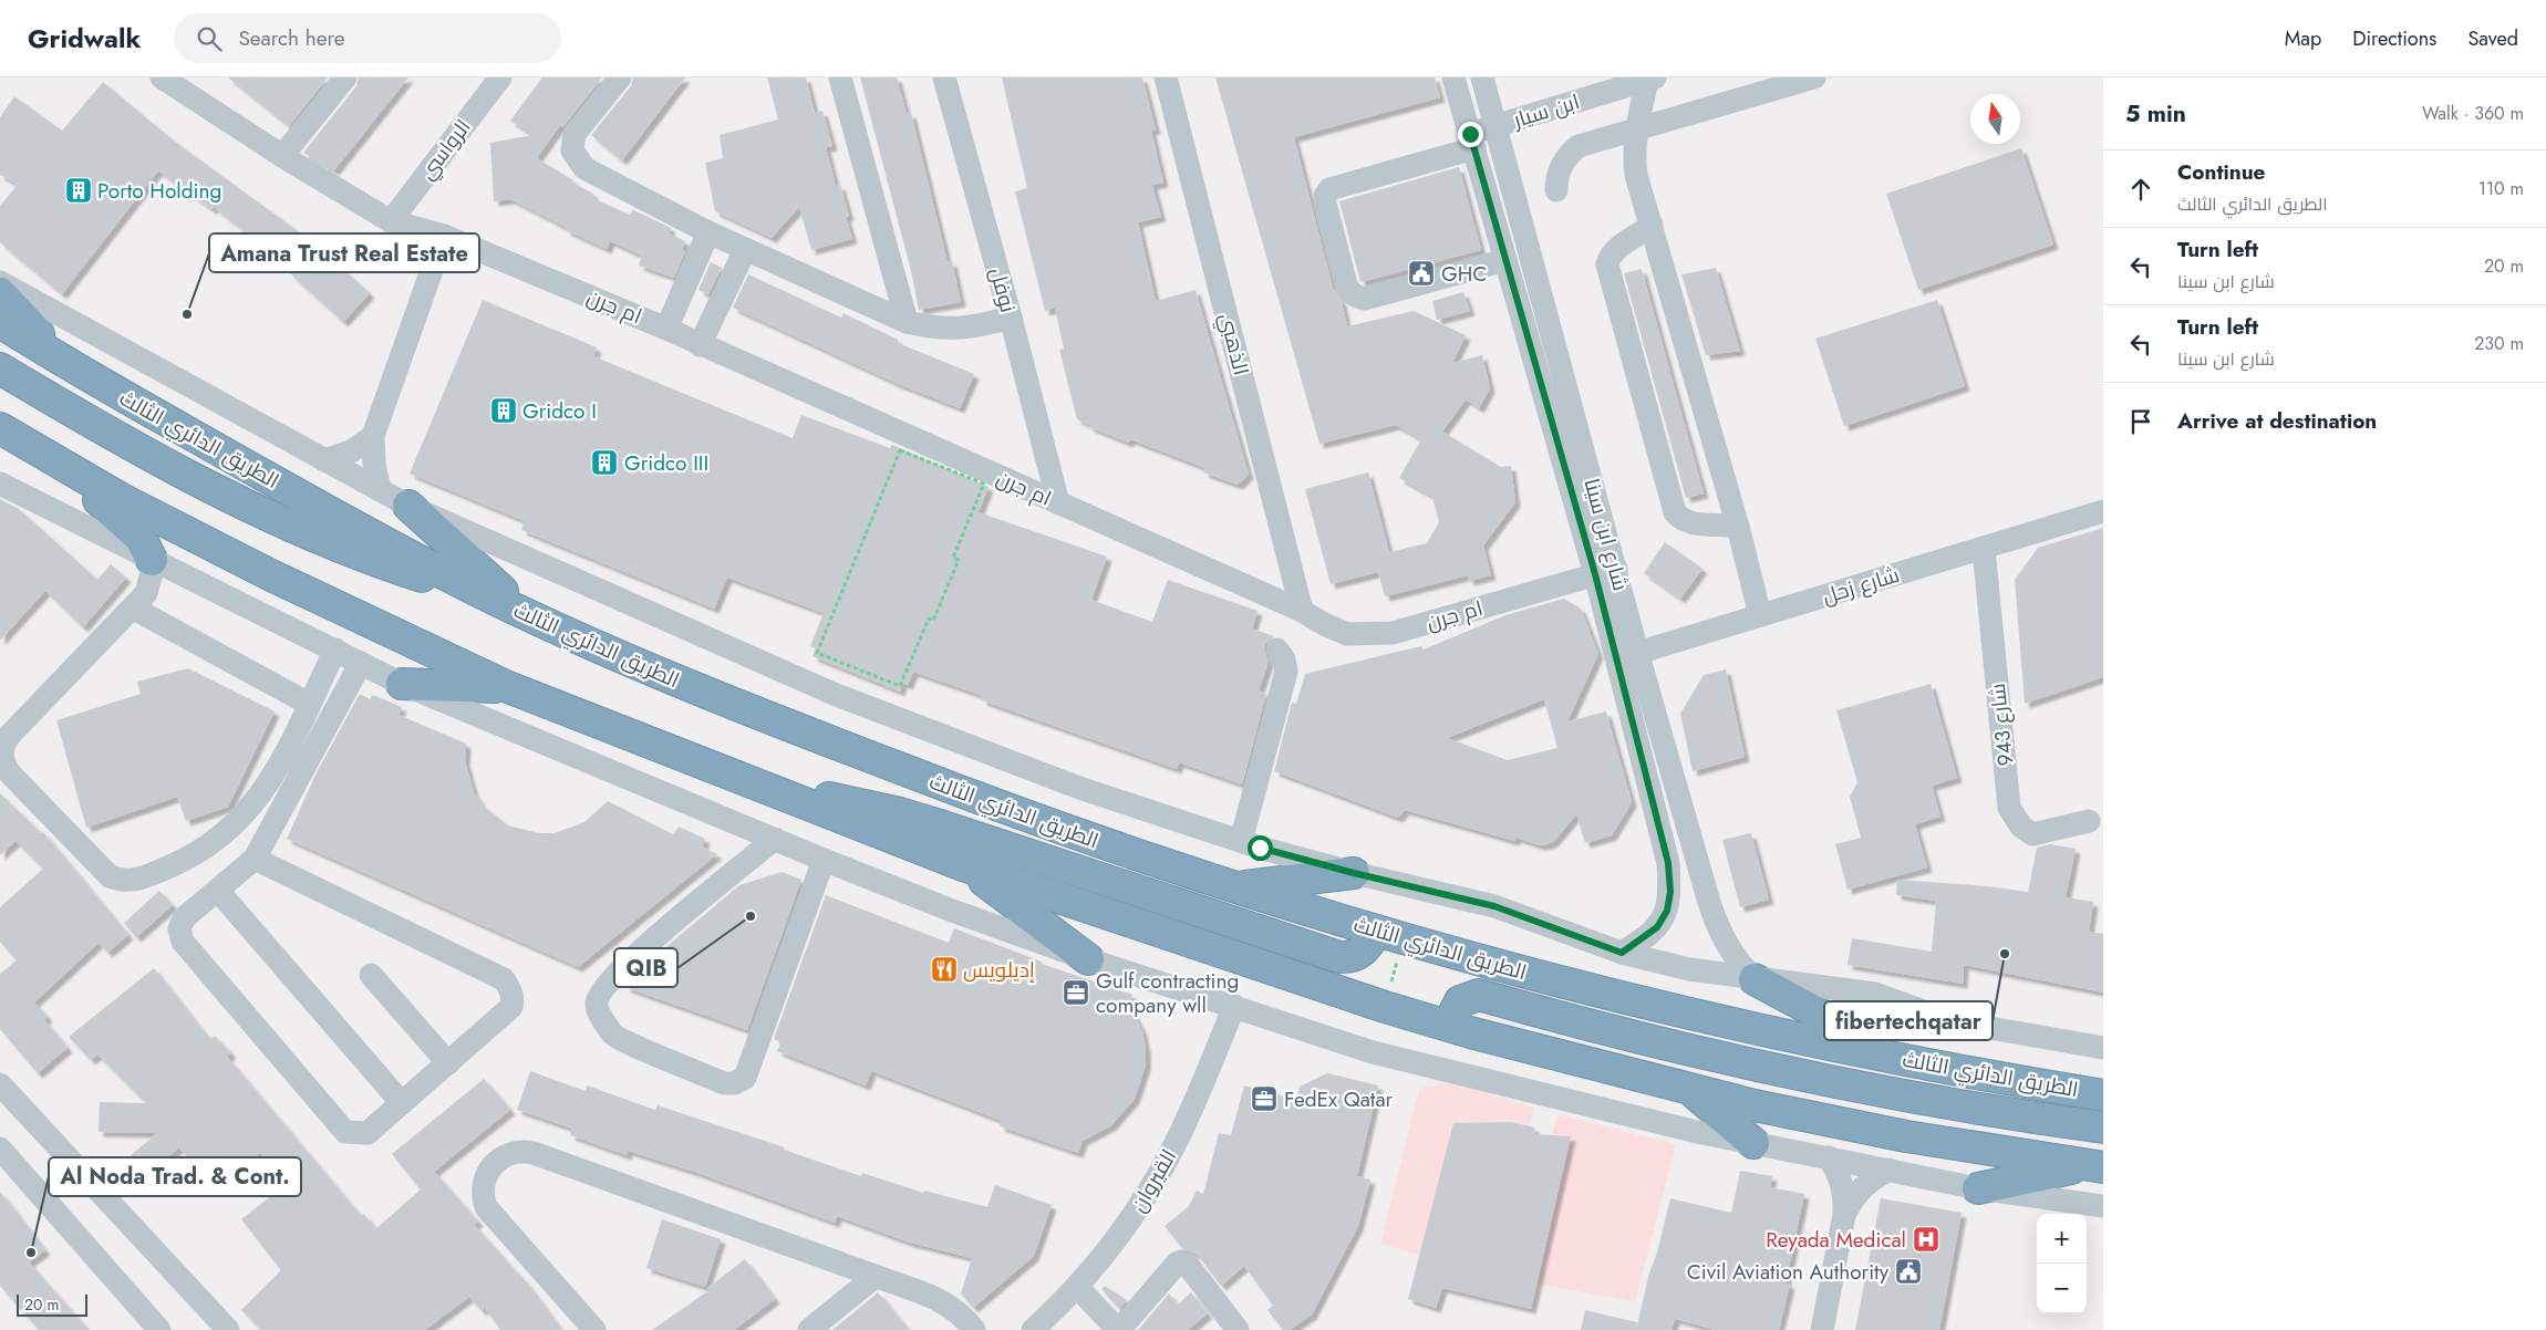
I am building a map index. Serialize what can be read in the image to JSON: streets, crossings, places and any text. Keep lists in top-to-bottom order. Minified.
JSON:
{"streets":{"highway":["الطريق الدائري الثالث"],"street":["ابن سيار","الرواسي","نوفل","ام جرن","الذهبي","شارع ابن سينا","شارع زحل","شارع 943","القيروان"]},"crossings":[["ابن سيار","شارع ابن سينا"],["الرواسي","ام جرن"],["نوفل","ام جرن"],["ام جرن","الذهبي"],["ام جرن","شارع ابن سينا"],["الطريق الدائري الثالث","شارع ابن سينا"],["شارع ابن سينا","شارع زحل"],["شارع زحل","شارع 943"]],"places":{"building":["Porto Holding","Gridco I","Gridco III"],"public building":["GHC","Civil Aviation Authority"],"other":["Amana Trust Real Estate","QIB","fibertechqatar","Al Noda Trad. & Cont."],"restaurant":["إديلويس"],"office":["Gulf contracting company wll","FedEx Qatar"],"hospital":["Reyada Medical"]},"scale_bar":"20 m","north":"top","page":{"header":"Gridwalk","search":"Search here","nav":["Map","Directions","Saved"],"heading":["5 min","Walk · 360 m"],"list":[["Continue","الطريق الدائري الثالث","110 m"],["Turn left","شارع ابن سينا","20 m"],["Turn left","شارع ابن سينا","230 m"],"Arrive at destination"],"map_buttons":["+","−"],"scale":"20 m"}}
